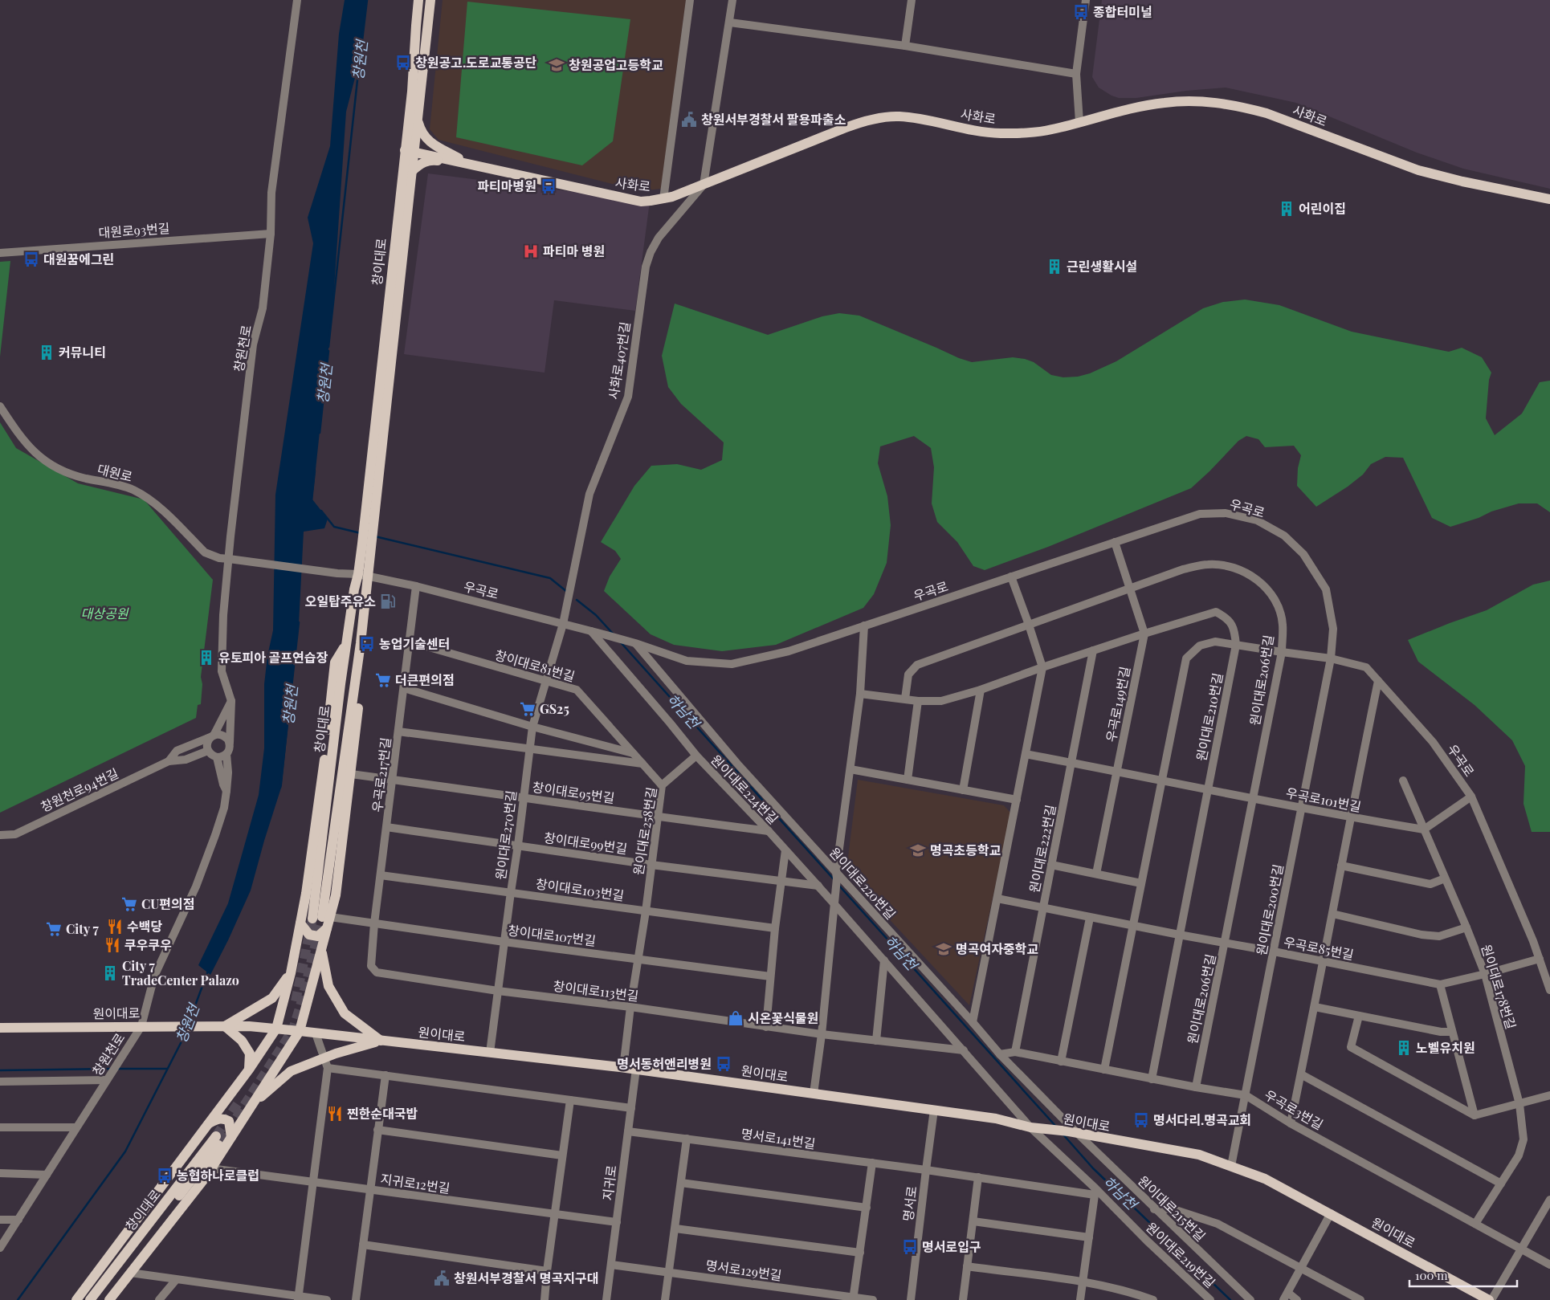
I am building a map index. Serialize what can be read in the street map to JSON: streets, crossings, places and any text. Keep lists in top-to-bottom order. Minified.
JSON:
{"streets":{"main road":["사화로","창이대로","원이대로"],"street":["대원로93번길","창원천로","사화로407번길","대원로","우곡로","창이대로81번길","원이대로206번길","우곡로149번길","원이대로210번길","우곡로217번길","원이대로224번길","창원천로94번길","창이대로95번길","우곡로101번길","원이대로258번길","원이대로270번길","창이대로99번길","원이대로222번길","원이대로220번길","창이대로103번길","원이대로200번길","창이대로107번길","우곡로85번길","원이대로178번길","창이대로113번길","우곡로3번길","명서로141번길","지귀로","지귀로12번길","명서로","원이대로215번길","원이대로219번길","명서로129번길"]},"crossings":[["사화로","창이대로"],["사화로","사화로407번길"],["대원로93번길","창원천로"],["창이대로","대원로"],["창이대로","우곡로"],["창이대로","창이대로107번길"],["창원천로","대원로"],["창원천로","원이대로"],["사화로407번길","원이대로270번길"],["대원로","우곡로"],["우곡로","우곡로217번길"],["우곡로","원이대로224번길"],["우곡로","원이대로270번길"],["우곡로","원이대로220번길"],["우곡로","원이대로200번길"],["우곡로","우곡로85번길"],["창이대로81번길","우곡로217번길"],["창이대로81번길","원이대로258번길"],["창이대로81번길","원이대로270번길"],["원이대로206번길","원이대로210번길"],["원이대로206번길","우곡로101번길"],["원이대로206번길","우곡로85번길"],["원이대로206번길","우곡로3번길"],["우곡로149번길","원이대로210번길"],["우곡로149번길","우곡로101번길"],["원이대로210번길","우곡로101번길"],["원이대로210번길","원이대로222번길"],["원이대로210번길","우곡로85번길"],["원이대로210번길","우곡로3번길"],["우곡로217번길","창이대로95번길"],["우곡로217번길","창이대로99번길"],["우곡로217번길","창이대로103번길"],["우곡로217번길","창이대로107번길"],["우곡로217번길","창이대로113번길"],["원이대로224번길","창이대로95번길"],["원이대로224번길","원이대로258번길"],["원이대로224번길","창이대로99번길"],["원이대로224번길","원이대로"],["원이대로224번길","원이대로219번길"],["창이대로95번길","원이대로258번길"],["창이대로95번길","원이대로270번길"],["우곡로101번길","원이대로222번길"],["우곡로101번길","원이대로200번길"],["우곡로101번길","원이대로178번길"],["원이대로258번길","창이대로99번길"],["원이대로258번길","창이대로103번길"],["원이대로258번길","창이대로107번길"],["원이대로258번길","창이대로113번길"],["원이대로258번길","원이대로"],["원이대로270번길","창이대로99번길"],["원이대로270번길","창이대로103번길"],["원이대로270번길","창이대로107번길"],["원이대로270번길","창이대로113번길"],["원이대로270번길","원이대로"],["원이대로222번길","우곡로85번길"],["원이대로222번길","우곡로3번길"],["원이대로220번길","원이대로"],["원이대로220번길","우곡로3번길"],["원이대로220번길","원이대로215번길"],["원이대로200번길","우곡로85번길"],["원이대로200번길","원이대로"],["원이대로200번길","우곡로3번길"],["우곡로85번길","원이대로178번길"],["원이대로178번길","우곡로3번길"],["원이대로","지귀로"],["원이대로","명서로"],["원이대로","원이대로215번길"],["원이대로","원이대로219번길"],["명서로141번길","지귀로"],["명서로141번길","명서로"],["명서로141번길","원이대로219번길"],["지귀로","지귀로12번길"],["지귀로","명서로129번길"]],"water":["창원천","하남천"],"parks":["대상공원"],"places":{"bus stop":["종합터미널","창원공고.도로교통공단","파티마병원","대원꿈에그린","농업기술센터","명서동허앤리병원","명서다리.명곡교회","농협하나로클럽","명서로입구"],"school or university":["창원공업고등학교","명곡초등학교","명곡여자중학교"],"public building":["창원서부경찰서 팔용파출소","창원서부경찰서 명곡지구대"],"building":["어린이집","근린생활시설","커뮤니티","유토피아 골프연습장","City 7 TradeCenter Palazo","노벨유치원"],"hospital":["파티마 병원"],"fuel station":["오일탑주유소"],"supermarket":["더큰편의점","GS25","CU편의점","City 7"],"restaurant":["수백당","쿠우쿠우","찐한순대국밥"],"shop":["시온꽃식물원"]},"scale_bar":"100 m"}
